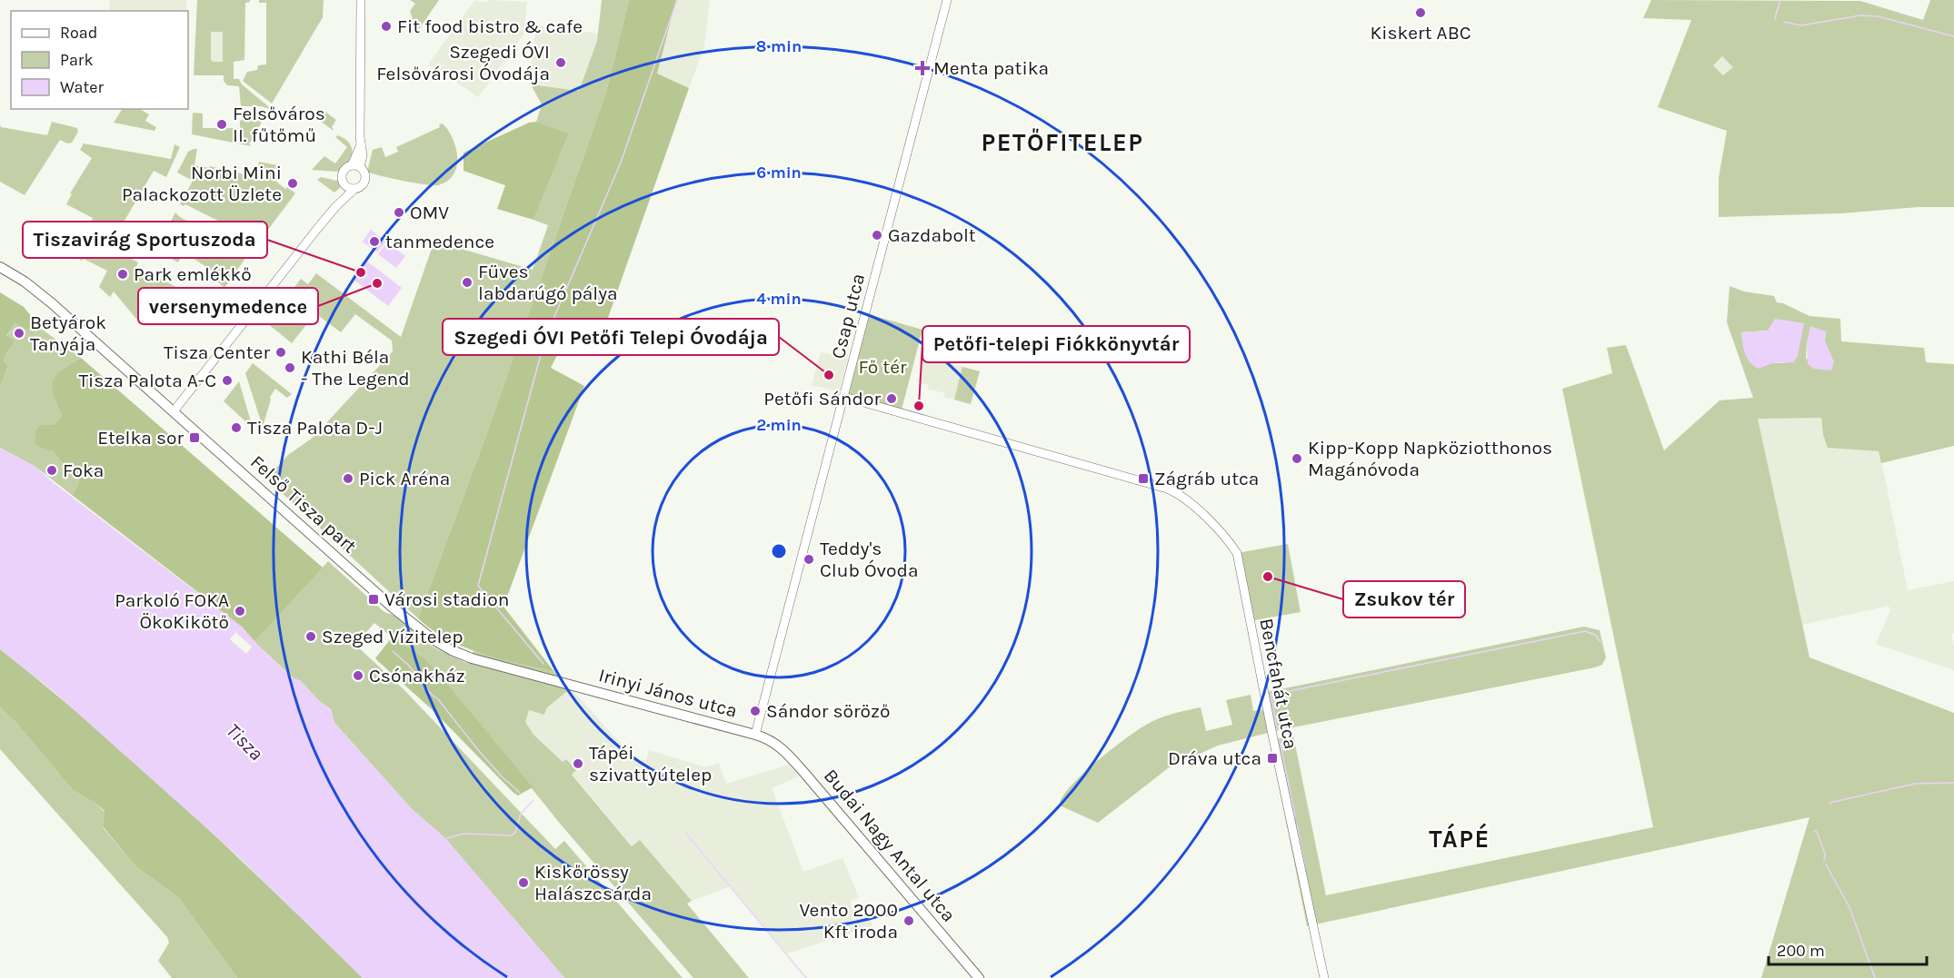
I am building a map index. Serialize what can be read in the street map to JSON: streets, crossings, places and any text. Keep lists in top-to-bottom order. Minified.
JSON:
{"streets":{"main road":["Felső Tisza part","Irinyi János utca","Budai Nagy Antal utca"],"street":["Csap utca","Bencfahát utca"]},"crossings":[["Csap utca","Bencfahát utca"],["Csap utca","Irinyi János utca"],["Felső Tisza part","Irinyi János utca"],["Irinyi János utca","Budai Nagy Antal utca"]],"districts":["PETŐFITELEP","TÁPÉ"],"water":["Tisza"],"parks":["Fő tér"],"places":{"other":["Kiskert ABC","Fit food bistro & cafe","Szegedi ÓVI Felsővárosi Óvodája","Felsőváros II. fűtőmű","Norbi Mini Palackozott Üzlete","OMV","Gazdabolt","tanmedence","Tiszavirág Sportuszoda","Park emlékkő","Füves labdarúgó pálya","versenymedence","Betyárok Tanyája","Tisza Center","Kathi Béla - The Legend","Szegedi ÓVI Petőfi Telepi Óvodája","Tisza Palota A-C","Petőfi Sándor","Petőfi-telepi Fiókkönyvtár","Tisza Palota D-J","Kipp-Kopp Napköziotthonos Magánóvoda","Foka","Pick Aréna","Teddy's Club Óvoda","Zsukov tér","Parkoló FOKA ÖkoKikötő","Szeged Vízitelep","Csónakház","Sándor söröző","Tápéi szivattyútelep","Kiskőrössy Halászcsárda","Vento 2000 Kft iroda"],"health":["Menta patika"],"transit":["Etelka sor","Zágráb utca","Városi stadion","Dráva utca"]},"legend":["Road","Park","Water"],"scale_bar":"200 m","rings":["8 min","6 min","4 min","2 min"]}
